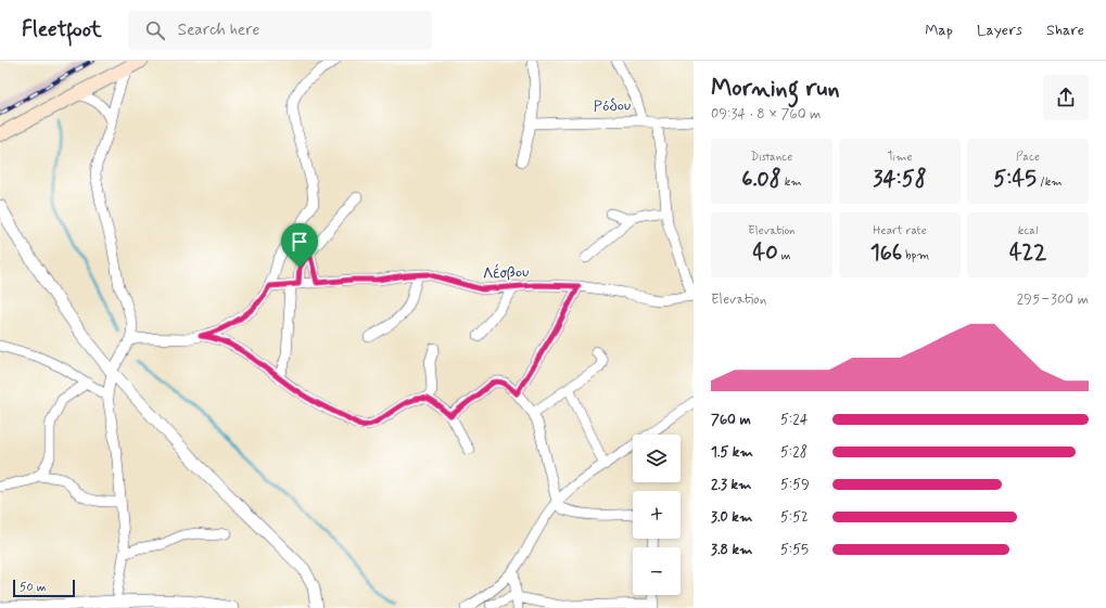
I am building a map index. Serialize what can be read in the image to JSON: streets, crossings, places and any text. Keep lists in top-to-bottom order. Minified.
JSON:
{"streets":{"street":["Ρόδου","Λέσβου"]},"scale_bar":"50 m","page":{"header":"Fleetfoot","search":"Search here","nav":["Map","Layers","Share"],"heading":["Morning run","09:34 · 8 × 760 m"],"stats":[["Distance","6.08 km"],["Time","34:58"],["Pace","5:45 /km"],["Elevation","40 m"],["Heart rate","166 bpm"],["kcal","422"]],"chart":["Elevation","295–300 m"],"list":[{"name":"760 m","note":"5:24"},{"name":"1.5 km","note":"5:28"},{"name":"2.3 km","note":"5:59"},{"name":"3.0 km","note":"5:52"},{"name":"3.8 km","note":"5:55"}],"map_buttons":["+","−"],"scale":"50 m"}}
